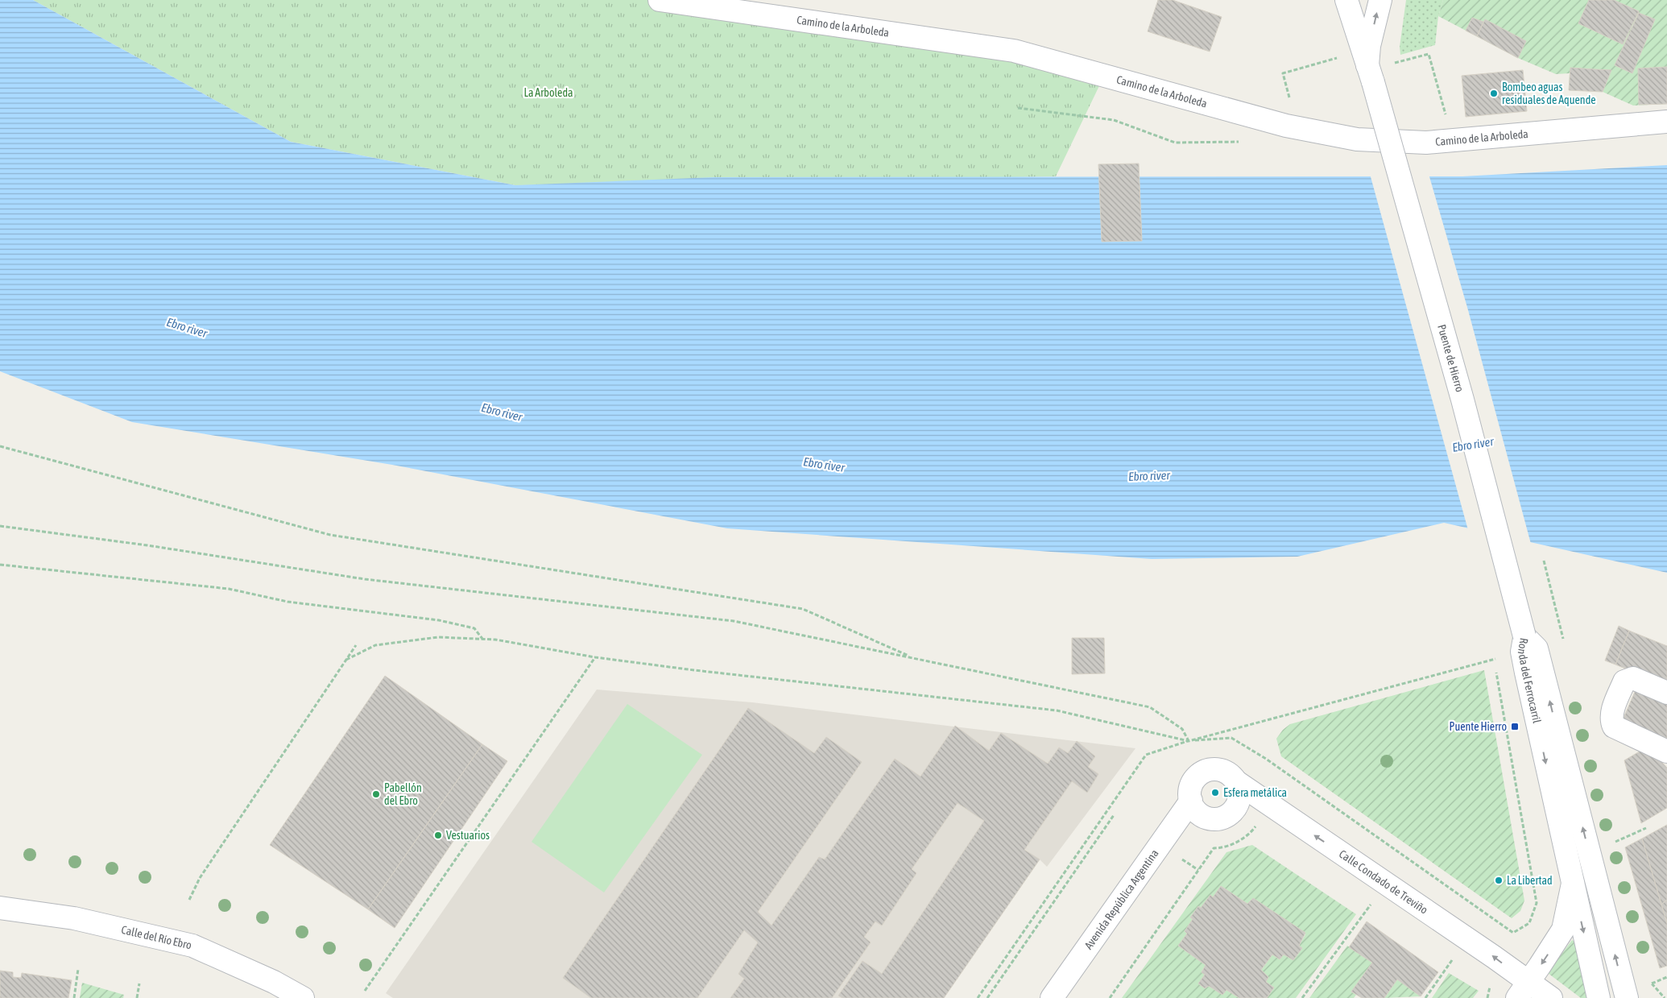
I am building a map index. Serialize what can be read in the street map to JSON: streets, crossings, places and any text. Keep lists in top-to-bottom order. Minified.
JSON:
{"streets":{"street":["Camino de la Arboleda","Puente de Hierro","Ronda del Ferrocarril","Calle Condado de Treviño","Avenida República Argentina","Calle del Río Ebro"]},"crossings":[["Puente de Hierro","Ronda del Ferrocarril"],["Calle Condado de Treviño","Avenida República Argentina"]],"one_way":["Calle Condado de Treviño"],"water":["Ebro river"],"parks":["La Arboleda"],"places":{"other":["Bombeo aguas residuales de Aquende","Esfera metálica","Pabellón del Ebro","Vestuarios","La Libertad"],"transit":["Puente Hierro"]}}
